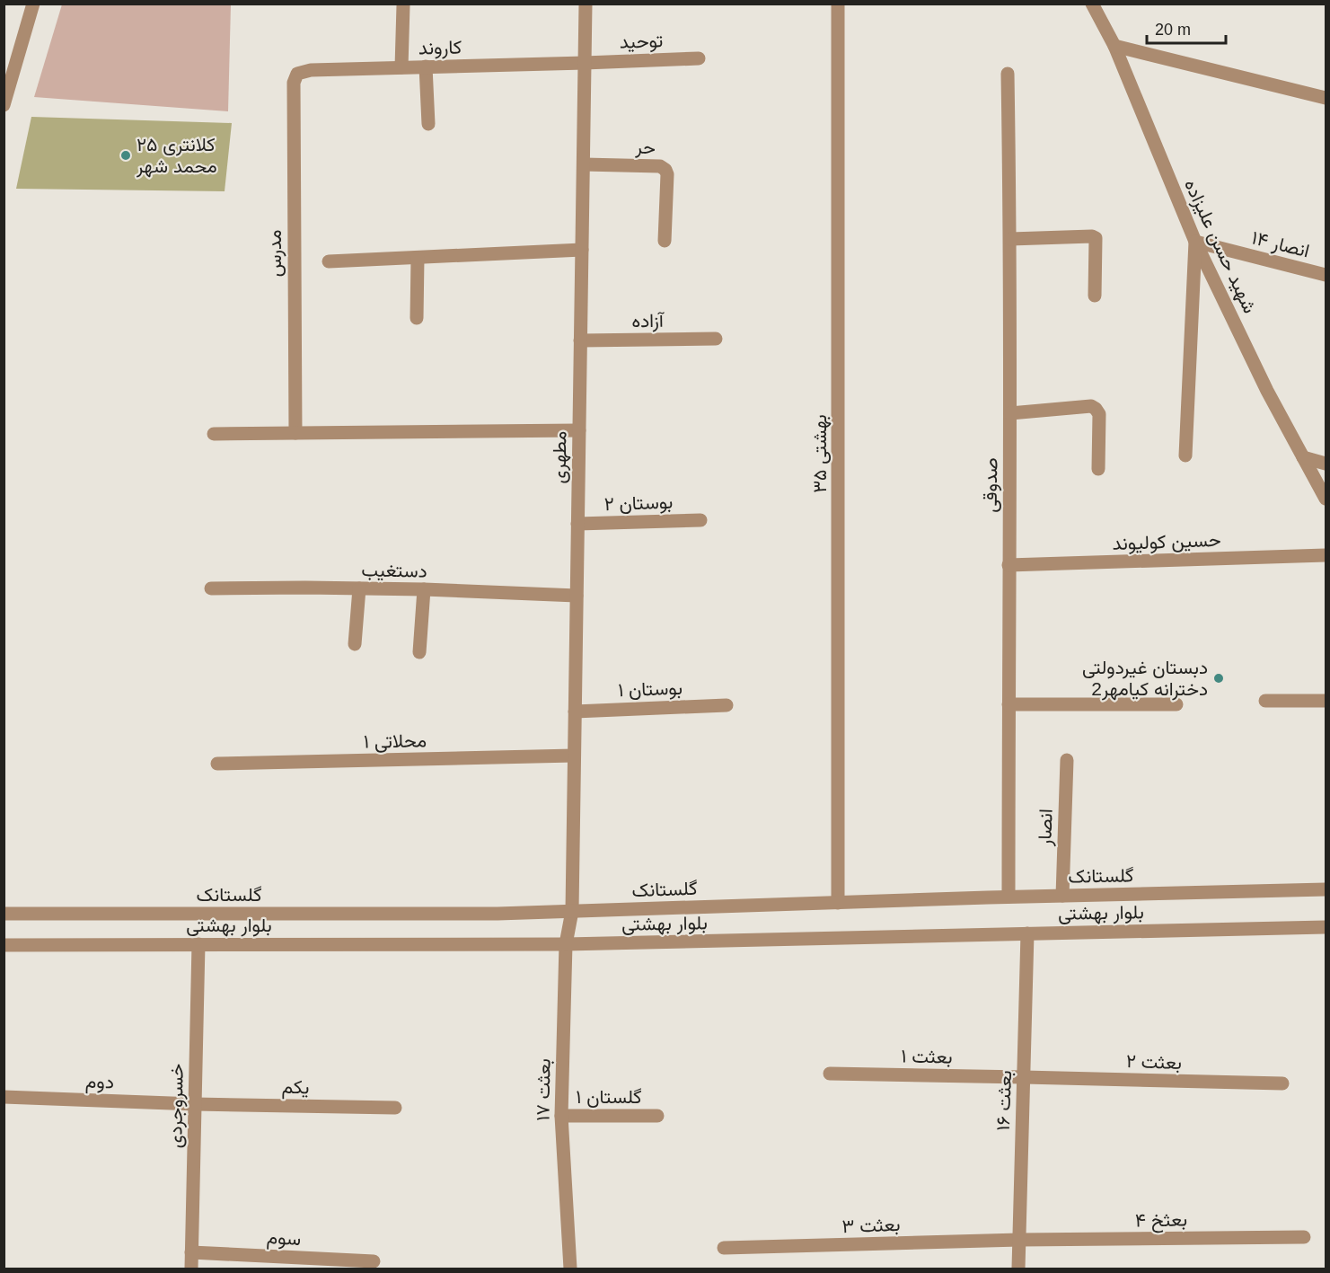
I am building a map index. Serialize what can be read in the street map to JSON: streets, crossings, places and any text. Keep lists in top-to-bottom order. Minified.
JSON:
{"streets":{"street":["توحید","کاروند","حر","انصار ۱۴","شهید حسن علیزاده","مدرس","آزاده","بهشتی ۳۵","مطهری","صدوقی","بوستان ۲","حسین کولیوند","دستغیب","بوستان ۱","محلاتی ۱","انصار","گلستانک","بلوار بهشتی","بعثت ١","بعثت ۲","دوم","یکم","بعثت ۱۷","گلستان ۱","بعثت ۱۶","خسروجردی","بعثخ ۴","بعثت ۳","سوم"]},"crossings":[["توحید","کاروند"],["توحید","مطهری"],["کاروند","مدرس"],["کاروند","مطهری"],["حر","مطهری"],["انصار ۱۴","شهید حسن علیزاده"],["آزاده","مطهری"],["بهشتی ۳۵","گلستانک"],["مطهری","بوستان ۲"],["مطهری","دستغیب"],["مطهری","بوستان ۱"],["مطهری","محلاتی ۱"],["مطهری","گلستانک"],["مطهری","بعثت ۱۷"],["صدوقی","حسین کولیوند"],["صدوقی","گلستانک"],["انصار","گلستانک"],["گلستانک","بعثت ۱۷"],["بلوار بهشتی","بعثت ۱۷"],["بلوار بهشتی","بعثت ۱۶"],["بلوار بهشتی","خسروجردی"],["بعثت ١","بعثت ۲"],["بعثت ١","بعثت ۱۶"],["بعثت ۲","بعثت ۱۶"],["دوم","یکم"],["دوم","خسروجردی"],["یکم","خسروجردی"],["بعثت ۱۷","گلستان ۱"],["بعثت ۱۶","بعثخ ۴"],["بعثت ۱۶","بعثت ۳"],["خسروجردی","سوم"],["بعثخ ۴","بعثت ۳"]],"places":["کلانتری ۲۵ محمد شهر","دبستان غیردولتی دخترانه کیامهر2"],"scale_bar":"20 m"}
